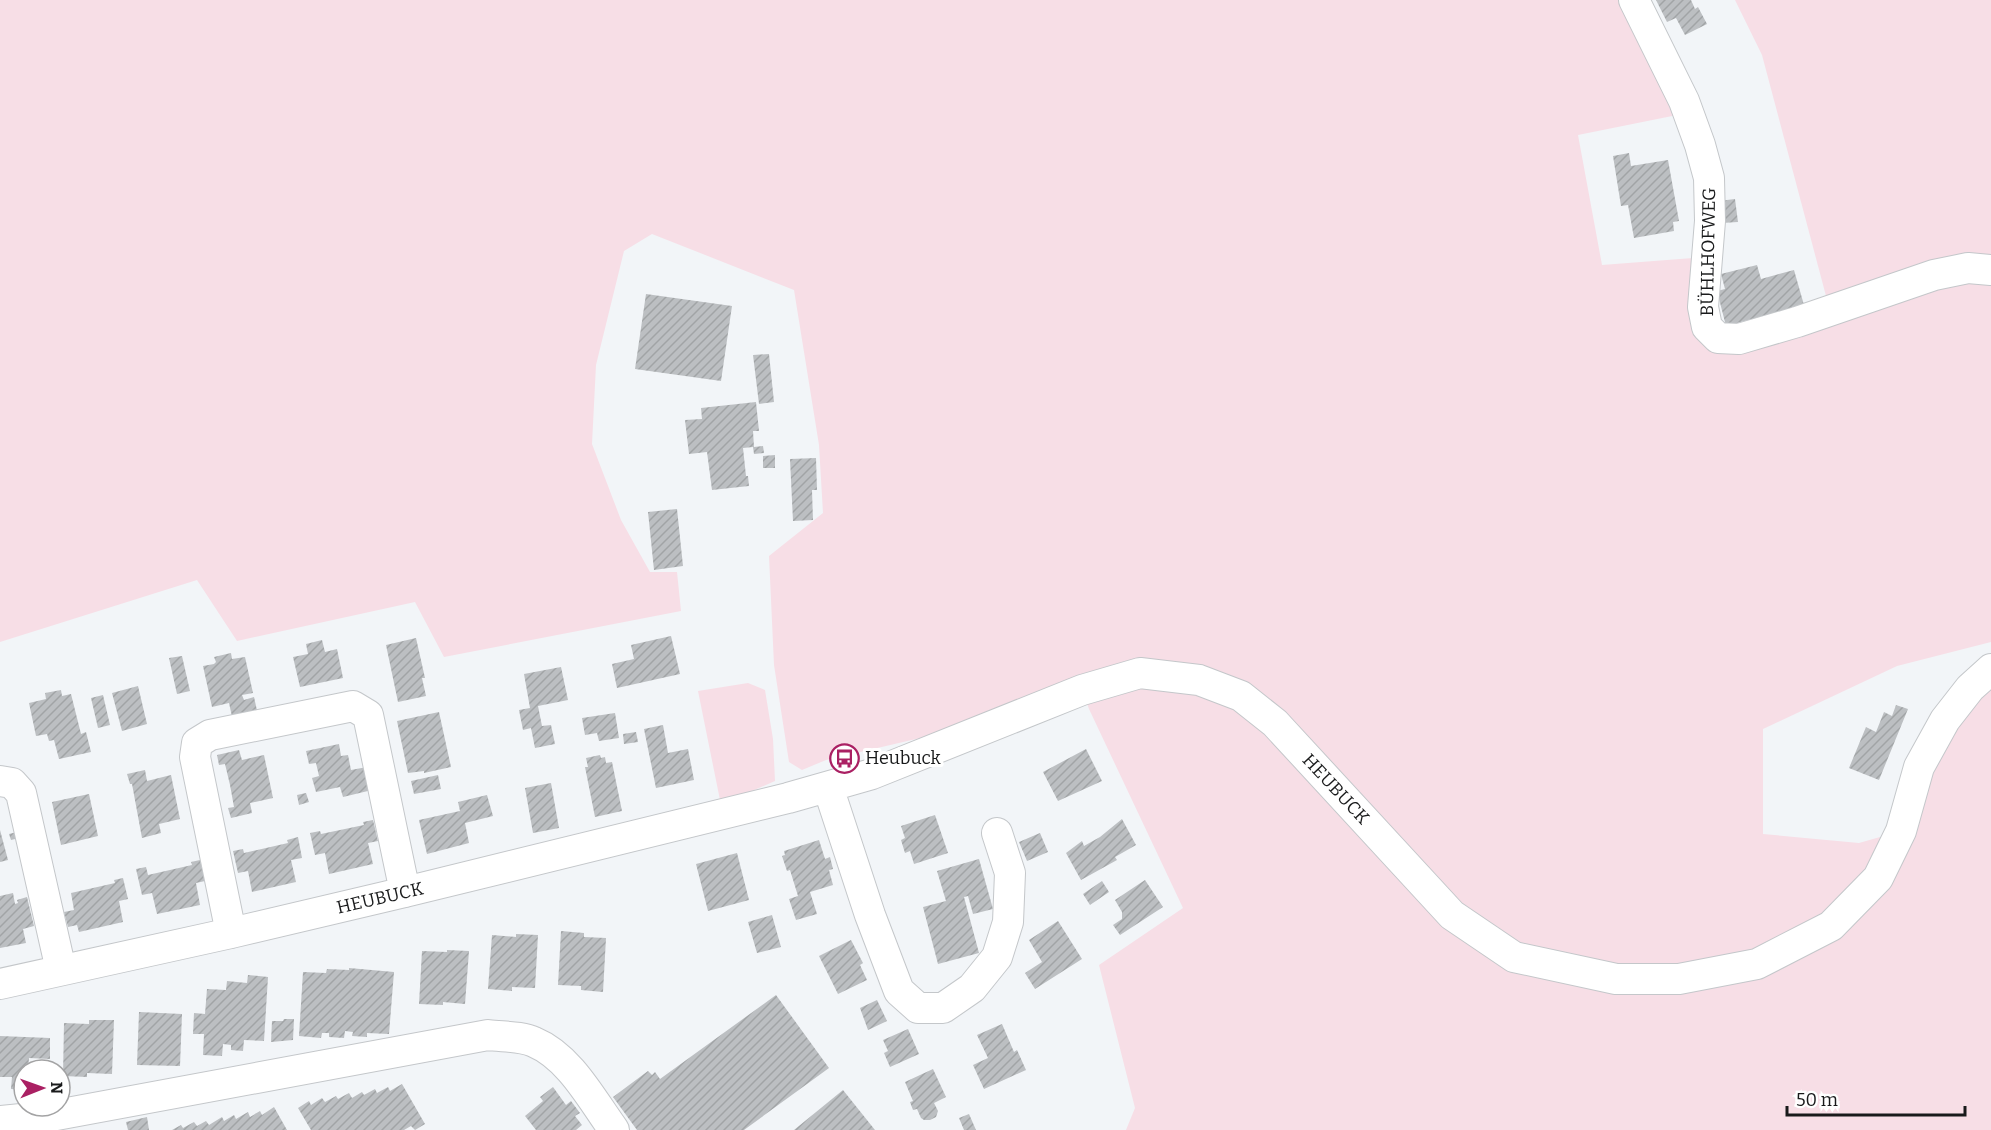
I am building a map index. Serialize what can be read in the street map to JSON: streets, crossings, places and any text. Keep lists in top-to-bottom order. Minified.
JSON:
{"streets":{"street":["BÜHLHOFWEG","HEUBUCK"]},"places":{"bus stop":["Heubuck"]},"scale_bar":"50 m","north":"right"}
